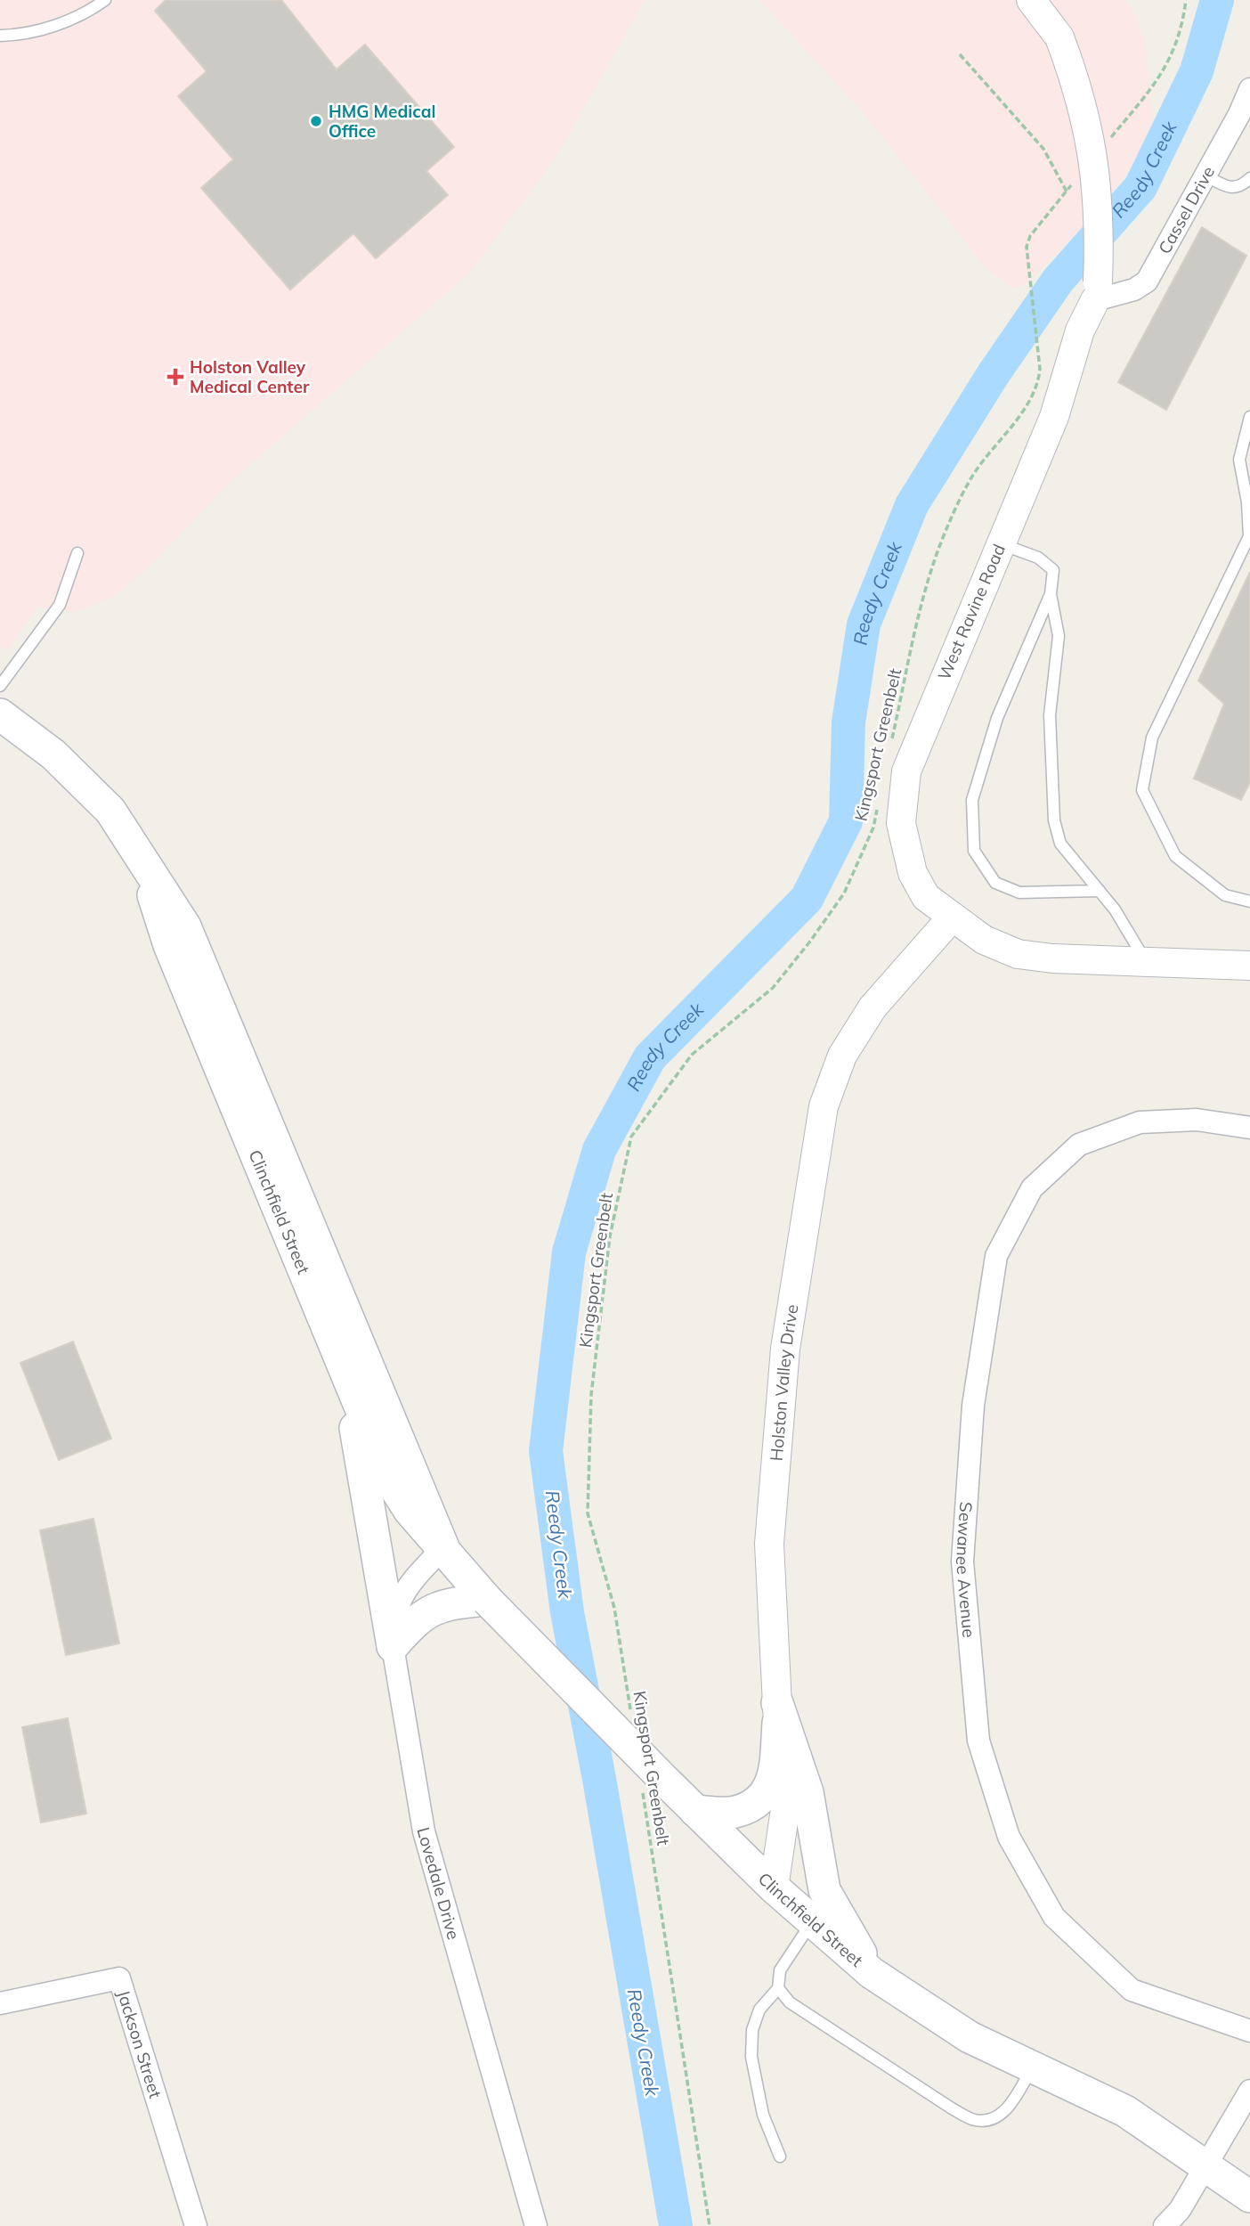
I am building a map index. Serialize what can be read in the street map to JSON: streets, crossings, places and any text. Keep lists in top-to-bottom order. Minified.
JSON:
{"streets":{"main road":["Clinchfield Street"],"street":["Cassel Drive","West Ravine Road","Holston Valley Drive","Sewanee Avenue","Lovedale Drive","Jackson Street"],"path":["Kingsport Greenbelt"]},"crossings":[["Cassel Drive","West Ravine Road"],["West Ravine Road","Holston Valley Drive"],["Kingsport Greenbelt","Clinchfield Street"],["Clinchfield Street","Holston Valley Drive"],["Clinchfield Street","Lovedale Drive"]],"water":["Reedy Creek"],"places":{"other":["HMG Medical Office"],"health":["Holston Valley Medical Center"]}}
